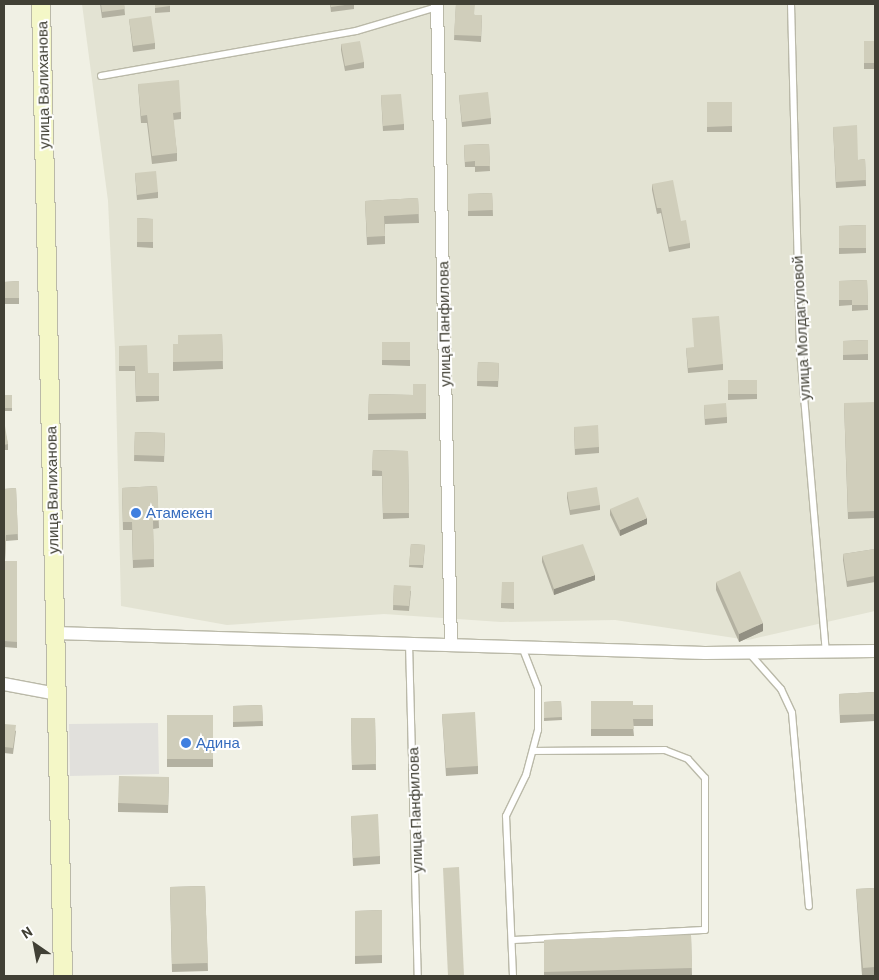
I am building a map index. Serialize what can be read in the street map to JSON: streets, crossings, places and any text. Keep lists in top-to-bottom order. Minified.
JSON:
{"streets":{"main road":["улица Валиханова"],"street":["улица Панфилова"],"lane":["улица Молдагуловой"]},"places":["Атамекен","Адина"],"north":"top left"}
